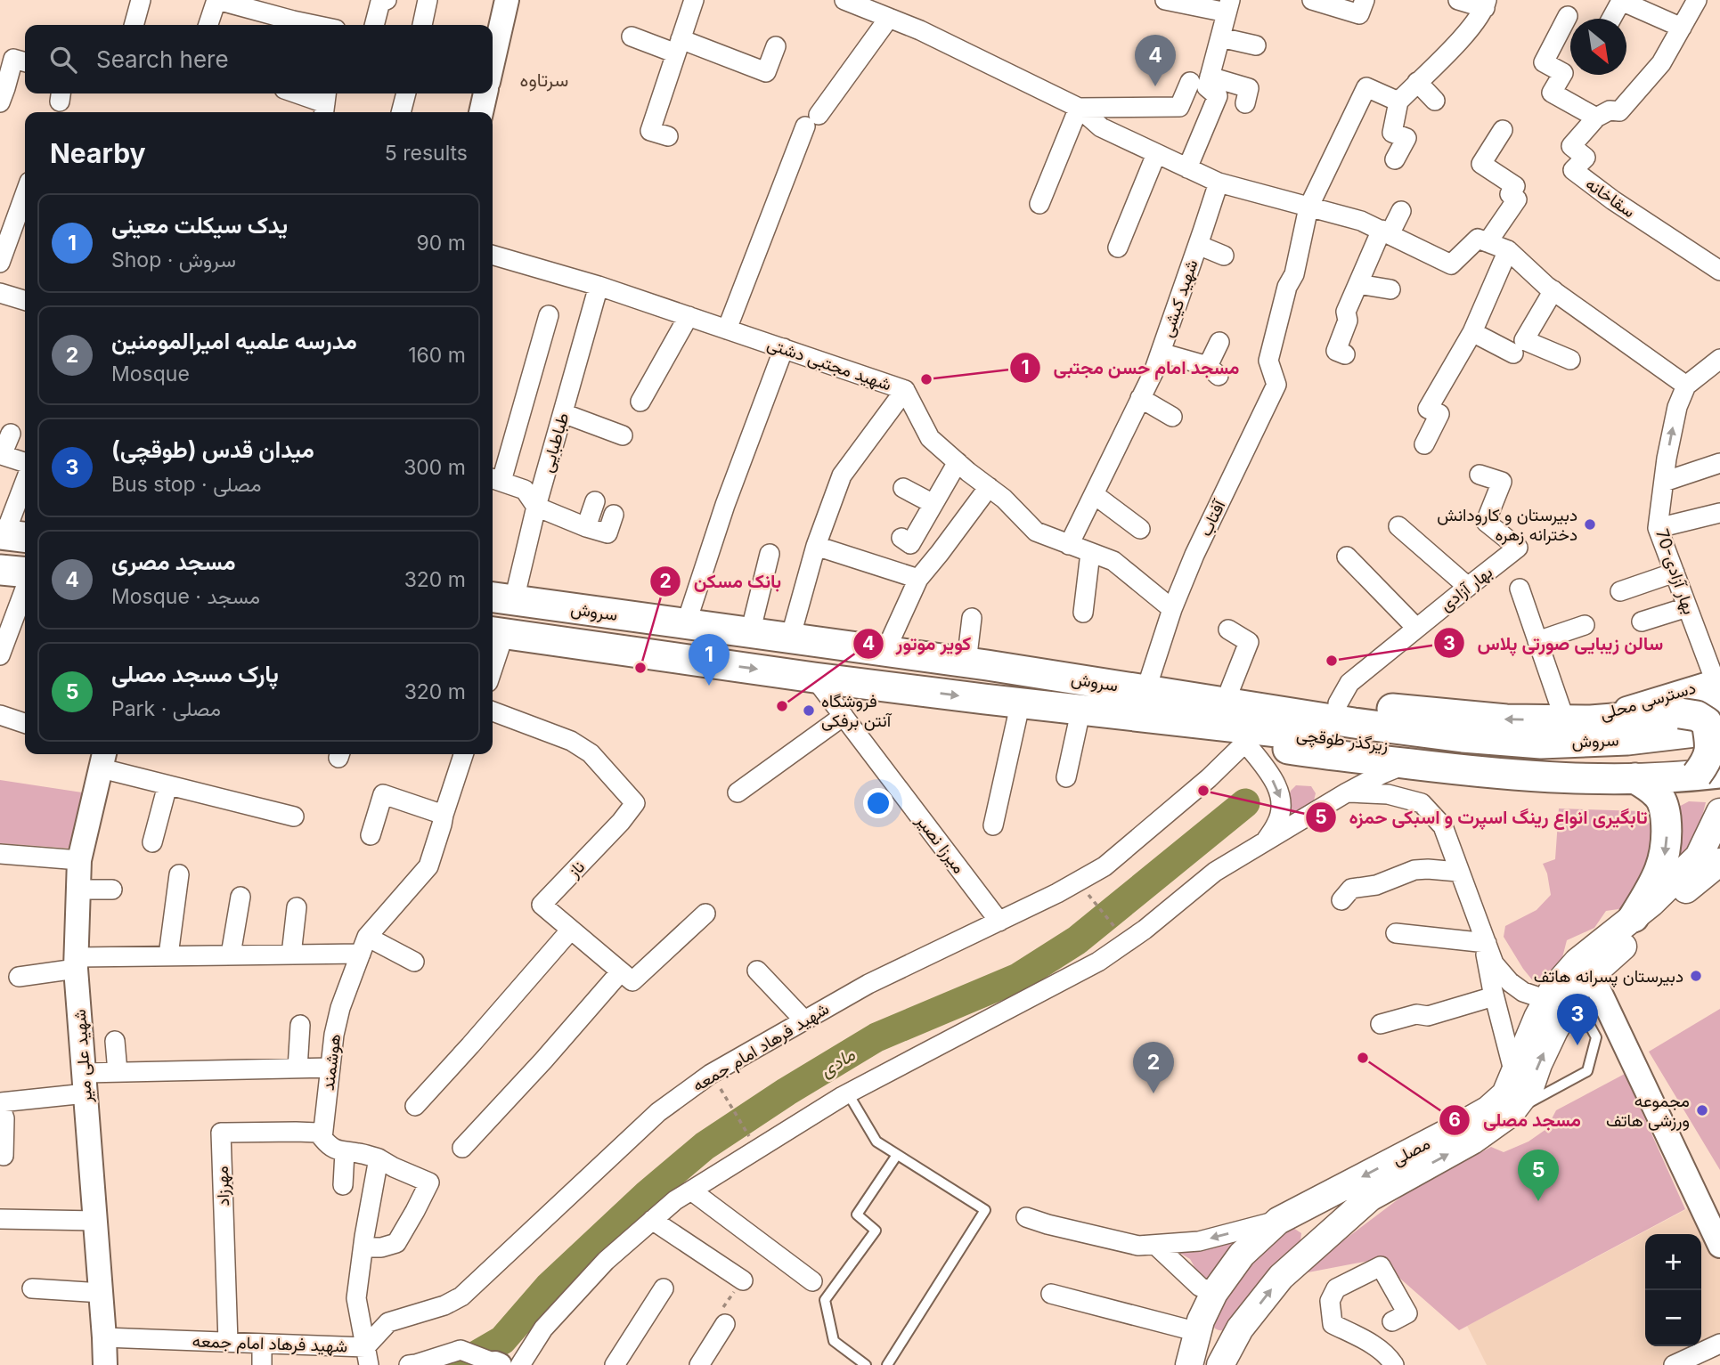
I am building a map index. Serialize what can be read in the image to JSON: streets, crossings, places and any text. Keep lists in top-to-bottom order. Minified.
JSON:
{"streets":{"main road":["سروش","زیرگذر طوقچی","مصلی"],"street":["سقاخانه","شهید کیشی","شهید مجتبی دشتی","طباطبایی","آفتاب","70-بهار آزادی","بهار آزادی","دسترسی محلی","میرزا نصیر","ناز","شهید فرهاد امام جمعه","شهید علی میر","هوشمند","مهرزاد"]},"crossings":[["شهید کیشی","شهید مجتبی دشتی"],["شهید مجتبی دشتی","طباطبایی"],["شهید مجتبی دشتی","آفتاب"],["طباطبایی","سروش"],["70-بهار آزادی","دسترسی محلی"],["سروش","زیرگذر طوقچی"],["سروش","میرزا نصیر"],["میرزا نصیر","شهید فرهاد امام جمعه"],["شهید فرهاد امام جمعه","شهید علی میر"],["شهید فرهاد امام جمعه","مهرزاد"],["هوشمند","مهرزاد"]],"districts":["سرتاوه"],"water":["مادی"],"places":["مسجد امام حسن مجتبی","دبیرستان و کارودانش دخترانه زهره","سالن زیبایی صورتی پلاس","بانک مسکن","کویر موتور","فروشگاه آنتن برفکی","تابگیری انواع رینگ اسپرت و اسبکی حمزه","دبیرستان پسرانه هاتف","مسجد مصلی","مجموعه ورزشی هاتف"],"north":"bottom right","page":{"search":"Search here","pins":["4","1","3","2","5"],"heading":["Nearby","5 results"],"list":[{"mark":"1","name":"یدک سیکلت معینی","note":"Shop · سروش","value":"90 m"},{"mark":"2","name":"مدرسه علمیه امیرالمومنین","note":"Mosque","value":"160 m"},{"mark":"3","name":"میدان قدس (طوقچی)","note":"Bus stop · مصلی","value":"300 m"},{"mark":"4","name":"مسجد مصری","note":"Mosque · مسجد","value":"320 m"},{"mark":"5","name":"پارک مسجد مصلی","note":"Park · مصلی","value":"320 m"}],"map_buttons":["+","−"]}}
